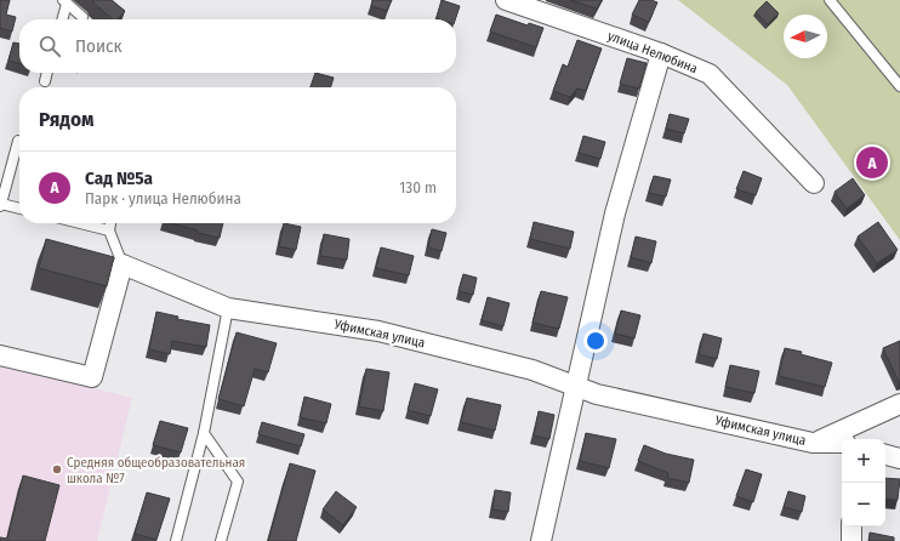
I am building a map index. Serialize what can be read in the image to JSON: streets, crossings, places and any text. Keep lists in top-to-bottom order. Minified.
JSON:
{"streets":{"street":["улица Нелюбина","Уфимская улица"]},"places":["Средняя общеобразовательная школа №7"],"north":"left","page":{"search":"Поиск","heading":"Рядом","pins":"A","list":[{"mark":"A","name":"Сад №5а","note":"Парк · улица Нелюбина","value":"130 m"}],"map_buttons":["+","−"]}}
